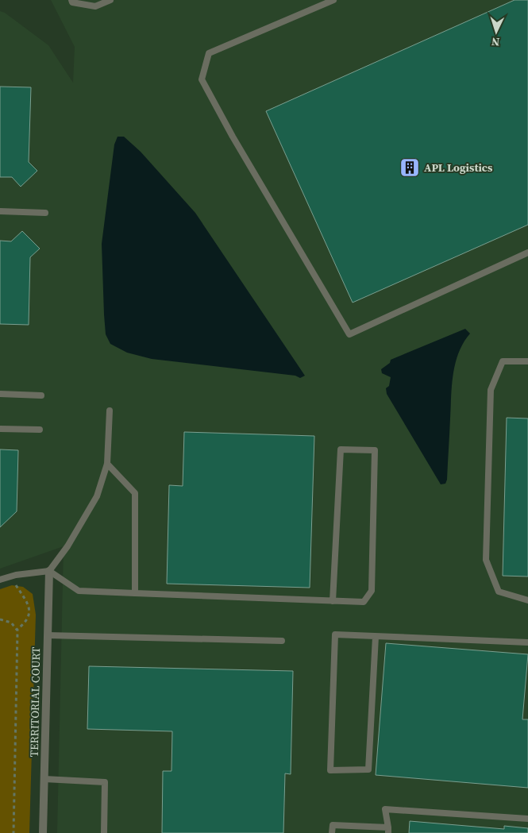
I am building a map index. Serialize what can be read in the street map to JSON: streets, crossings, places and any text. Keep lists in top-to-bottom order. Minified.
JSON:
{"streets":{"street":["TERRITORIAL COURT"]},"places":{"building":["APL Logistics"]},"north":"bottom"}
